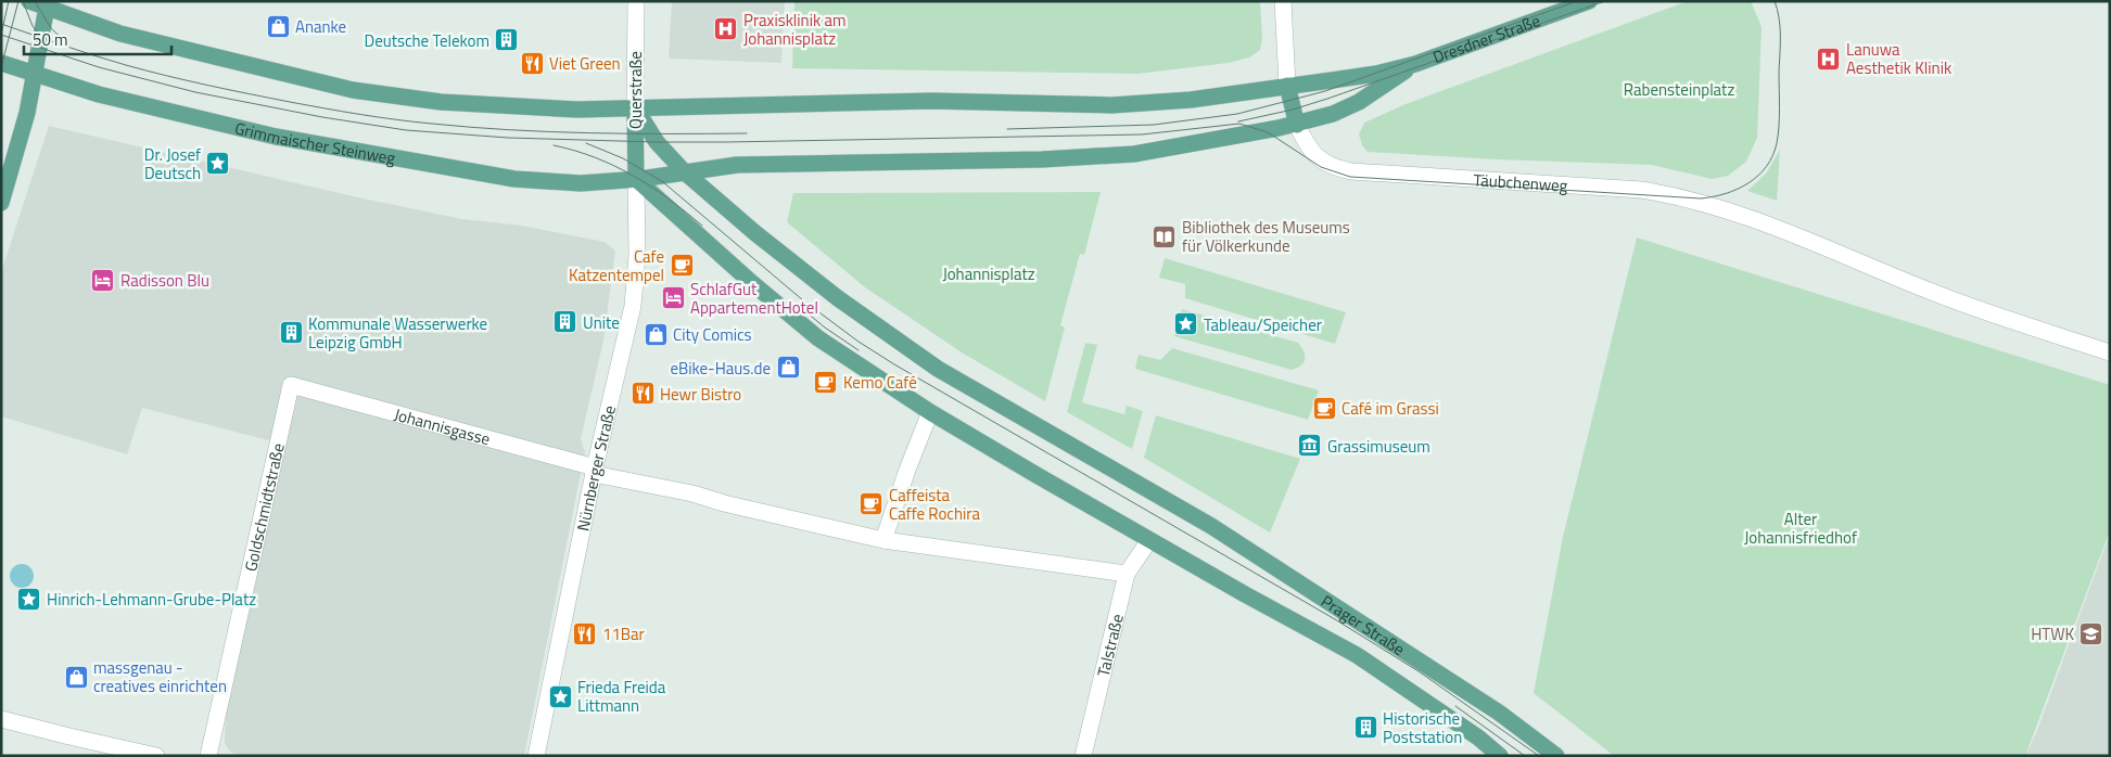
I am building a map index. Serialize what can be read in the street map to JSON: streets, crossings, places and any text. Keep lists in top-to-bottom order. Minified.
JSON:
{"streets":{"main road":["Dresdner Straße","Querstraße","Grimmaischer Steinweg","Täubchenweg","Prager Straße"],"street":["Johannisgasse","Nürnberger Straße","Goldschmidtstraße","Talstraße"]},"crossings":[["Dresdner Straße","Täubchenweg"],["Dresdner Straße","Prager Straße"],["Querstraße","Grimmaischer Steinweg"],["Querstraße","Nürnberger Straße"],["Grimmaischer Steinweg","Nürnberger Straße"],["Johannisgasse","Nürnberger Straße"],["Johannisgasse","Goldschmidtstraße"],["Prager Straße","Talstraße"]],"parks":["Rabensteinplatz","Johannisplatz","Alter Johannisfriedhof"],"places":{"shop":["Ananke","City Comics","eBike-Haus.de","massgenau - creatives einrichten"],"hospital":["Praxisklinik am Johannisplatz","Lanuwa Aesthetik Klinik"],"building":["Deutsche Telekom","Unite","Kommunale Wasserwerke Leipzig GmbH","Historische Poststation"],"restaurant":["Viet Green","Hewr Bistro","11Bar"],"place":["Dr. Josef Deutsch","Tableau/Speicher","Hinrich-Lehmann-Grube-Platz","Frieda Freida Littmann"],"library":["Bibliothek des Museums für Völkerkunde"],"cafe":["Cafe Katzentempel","Kemo Café","Café im Grassi","Caffeista Caffe Rochira"],"hotel":["Radisson Blu","SchlafGut AppartementHotel"],"museum":["Grassimuseum"],"school or university":["HTWK"]},"scale_bar":"50 m"}
